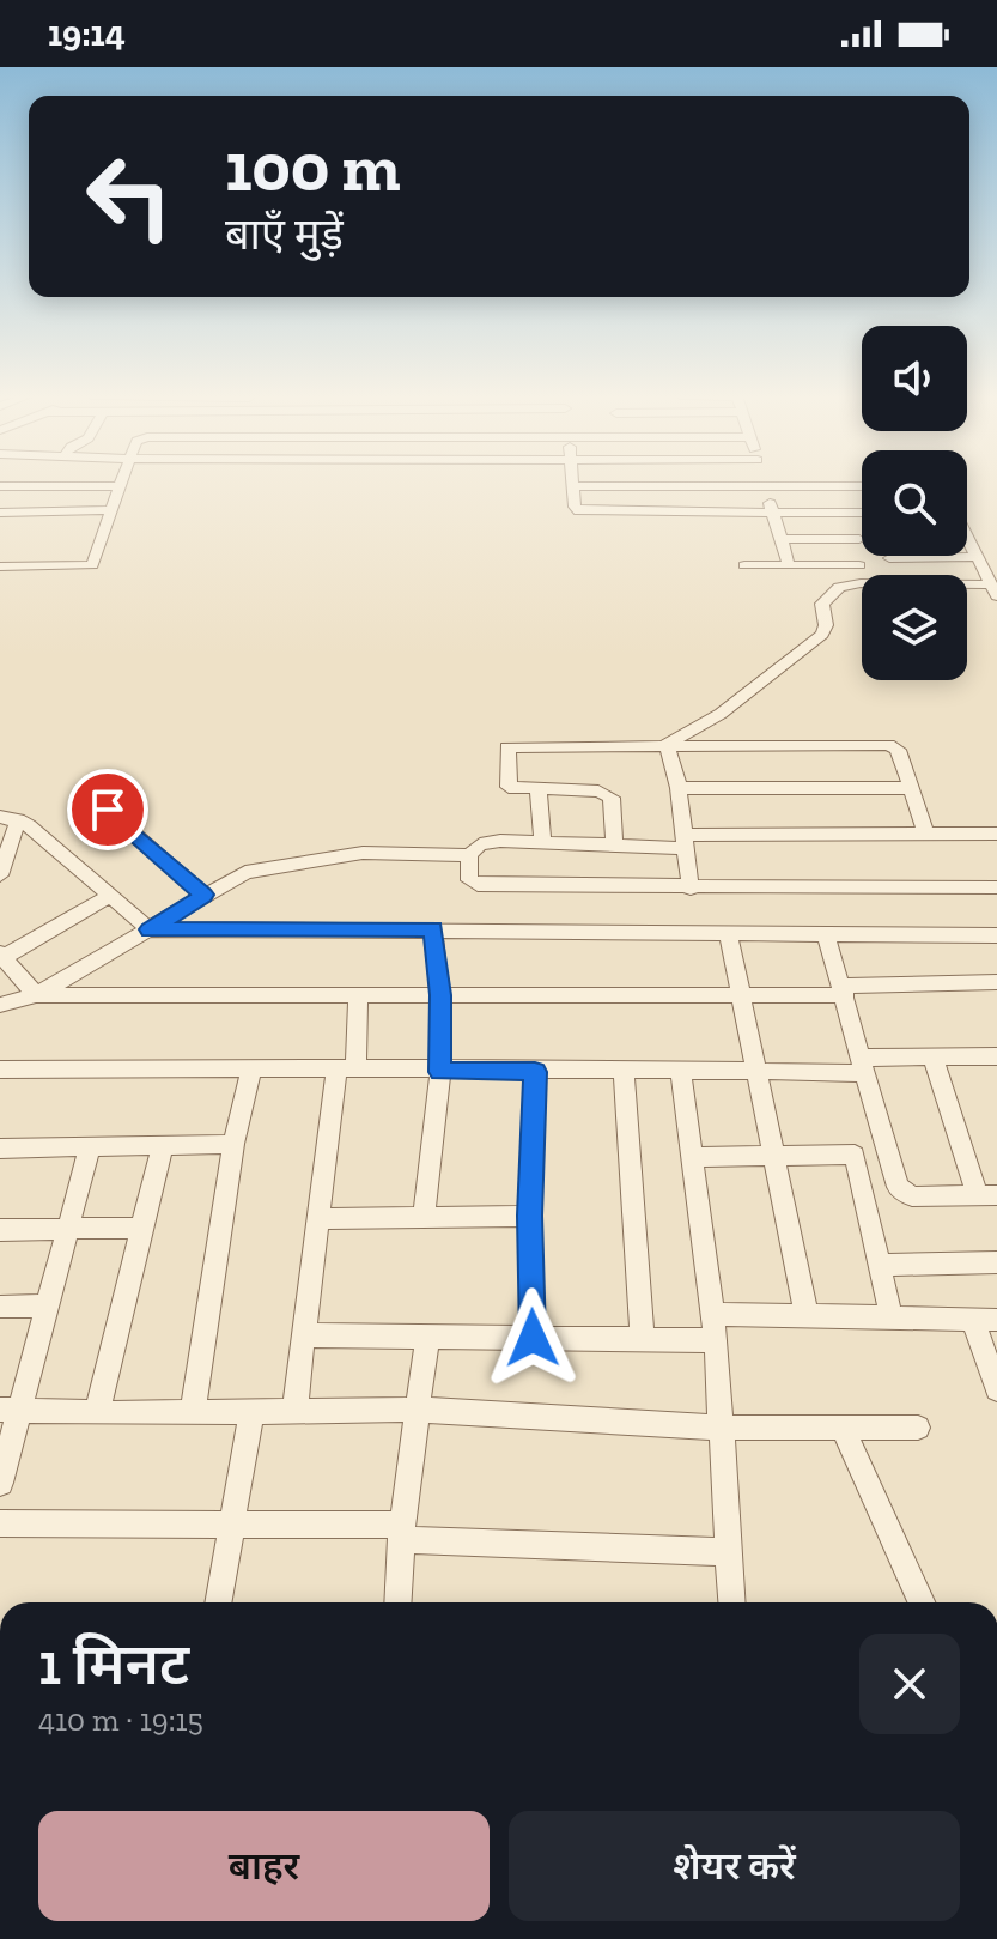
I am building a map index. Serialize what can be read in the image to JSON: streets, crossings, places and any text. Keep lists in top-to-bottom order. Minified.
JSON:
{"page":{"status":"19:14","turn":["100 m","बाएँ मुड़ें"],"heading":["1 मिनट","410 m · 19:15"],"buttons":["बाहर","शेयर करें"]}}
